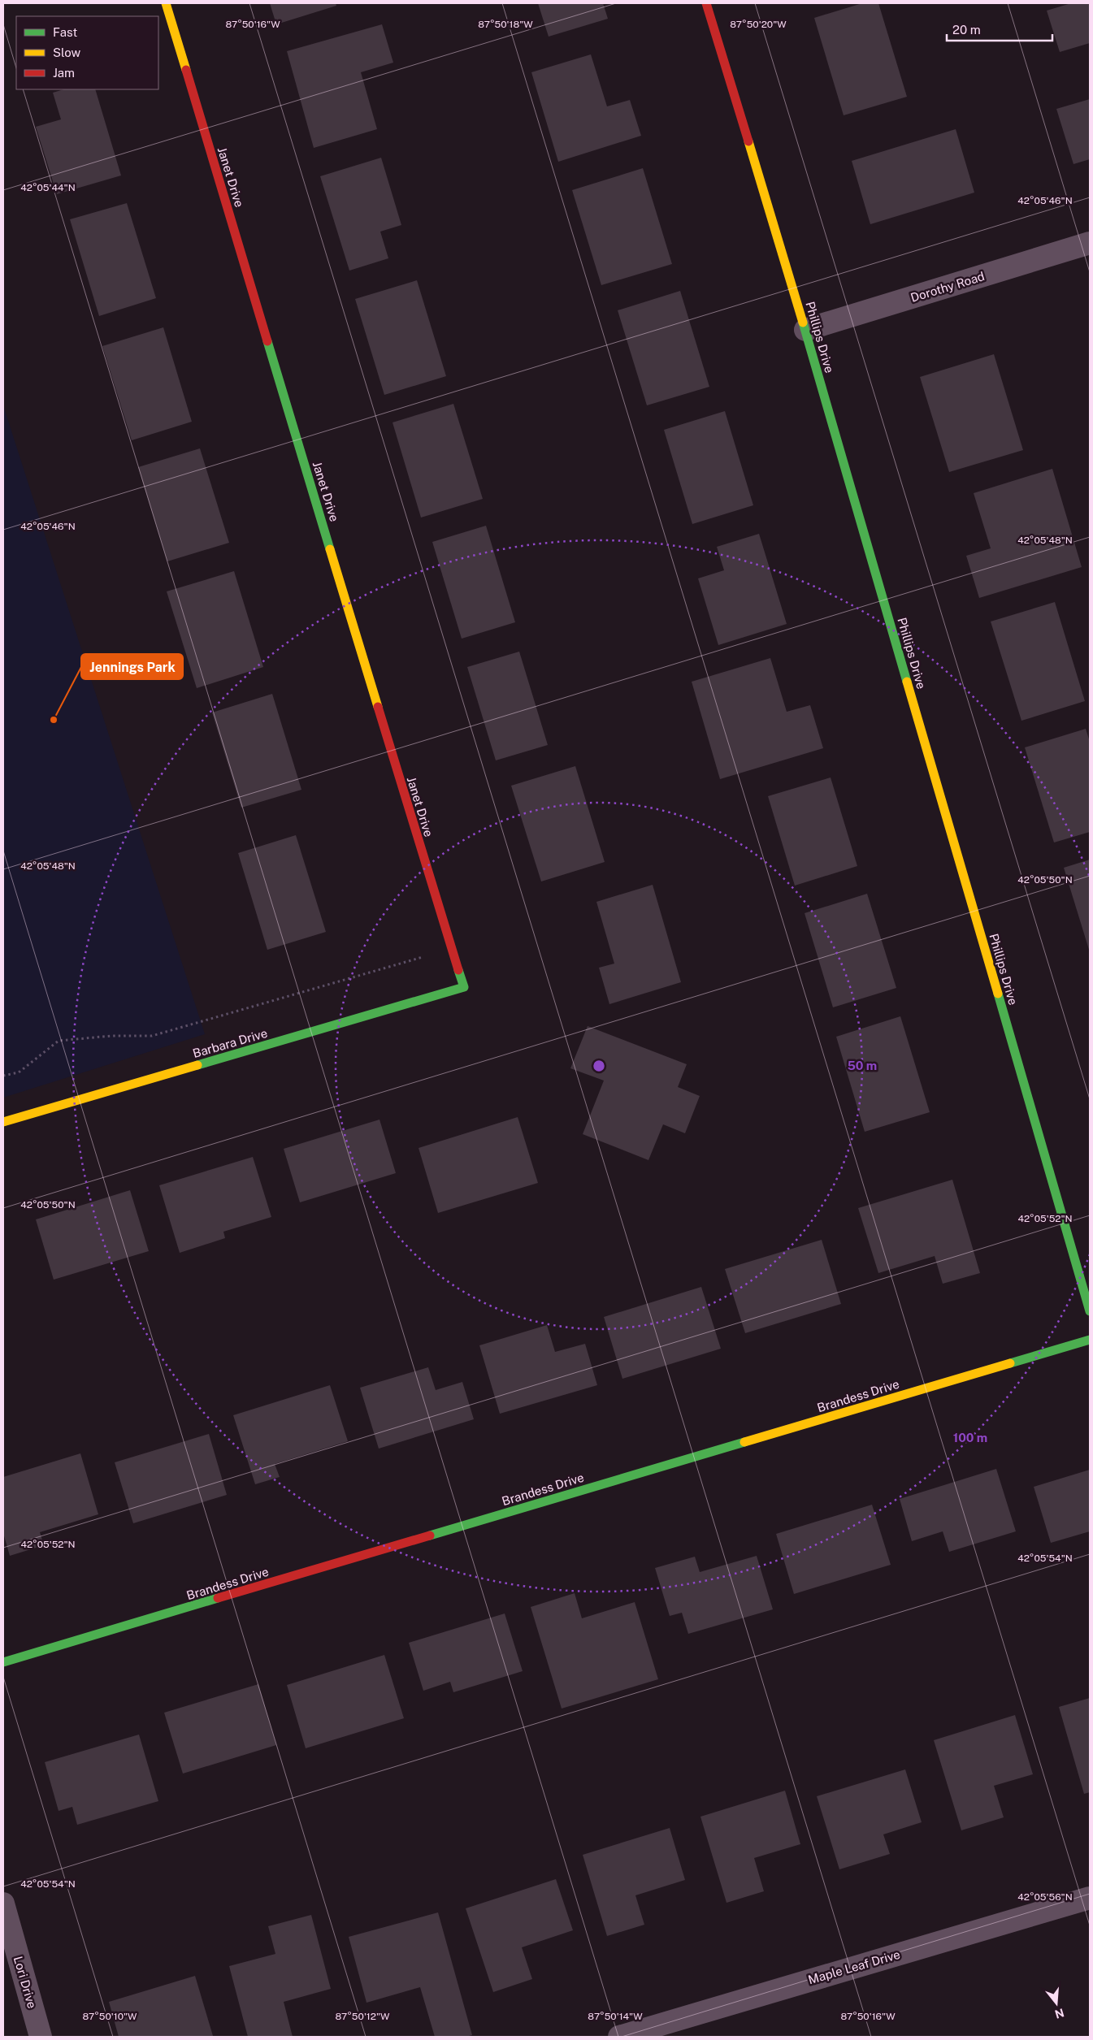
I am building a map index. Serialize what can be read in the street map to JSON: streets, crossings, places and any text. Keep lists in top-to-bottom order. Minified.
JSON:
{"streets":{"street":["Janet Drive","Dorothy Road","Phillips Drive","Barbara Drive","Brandess Drive","Maple Leaf Drive","Lori Drive"]},"crossings":[["Janet Drive","Barbara Drive"],["Dorothy Road","Phillips Drive"]],"places":["Jennings Park"],"legend":["Fast","Slow","Jam"],"scale_bar":"20 m","north":"bottom","coordinates":["87°50'16\"W","87°50'18\"W","87°50'20\"W","42°05'44\"N","42°05'46\"N","42°05'48\"N","42°05'50\"N","42°05'52\"N","42°05'54\"N","42°05'56\"N","87°50'10\"W","87°50'12\"W","87°50'14\"W"],"rings":["50 m","100 m"]}
